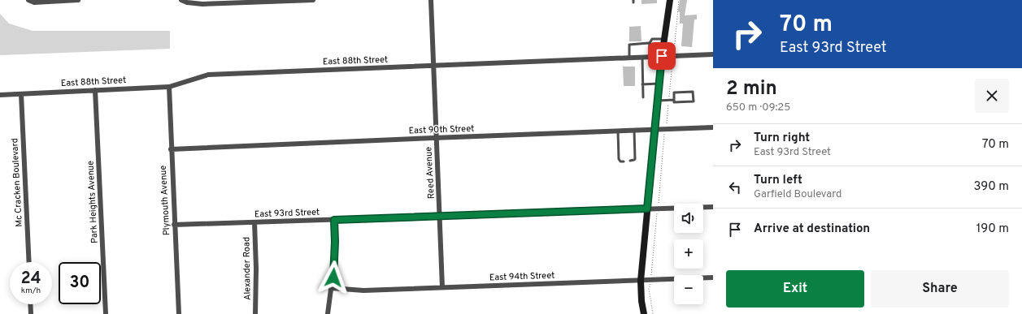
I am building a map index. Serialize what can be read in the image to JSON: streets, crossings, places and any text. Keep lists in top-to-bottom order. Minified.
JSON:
{"streets":{"street":["East 88th Street","East 90th Street","Reed Avenue","Mc Cracken Boulevard","Plymouth Avenue","Park Heights Avenue","East 93rd Street","Alexander Road","East 94th Street"]},"crossings":[["East 88th Street","Reed Avenue"],["East 88th Street","Mc Cracken Boulevard"],["East 88th Street","Plymouth Avenue"],["East 88th Street","Park Heights Avenue"],["East 90th Street","Reed Avenue"],["East 90th Street","Plymouth Avenue"],["Reed Avenue","East 93rd Street"],["Reed Avenue","East 94th Street"],["Plymouth Avenue","East 93rd Street"],["East 93rd Street","Alexander Road"]],"page":{"turn":["70 m","East 93rd Street"],"heading":["2 min","650 m · 09:25"],"list":[{"name":"Turn right","note":"East 93rd Street","value":"70 m"},{"name":"Turn left","note":"Garfield Boulevard","value":"390 m"},{"name":"Arrive at destination","value":"190 m"}],"map_buttons":["+","−"],"speed":"24 km/h","limit":"30","buttons":["Exit","Share"]}}
